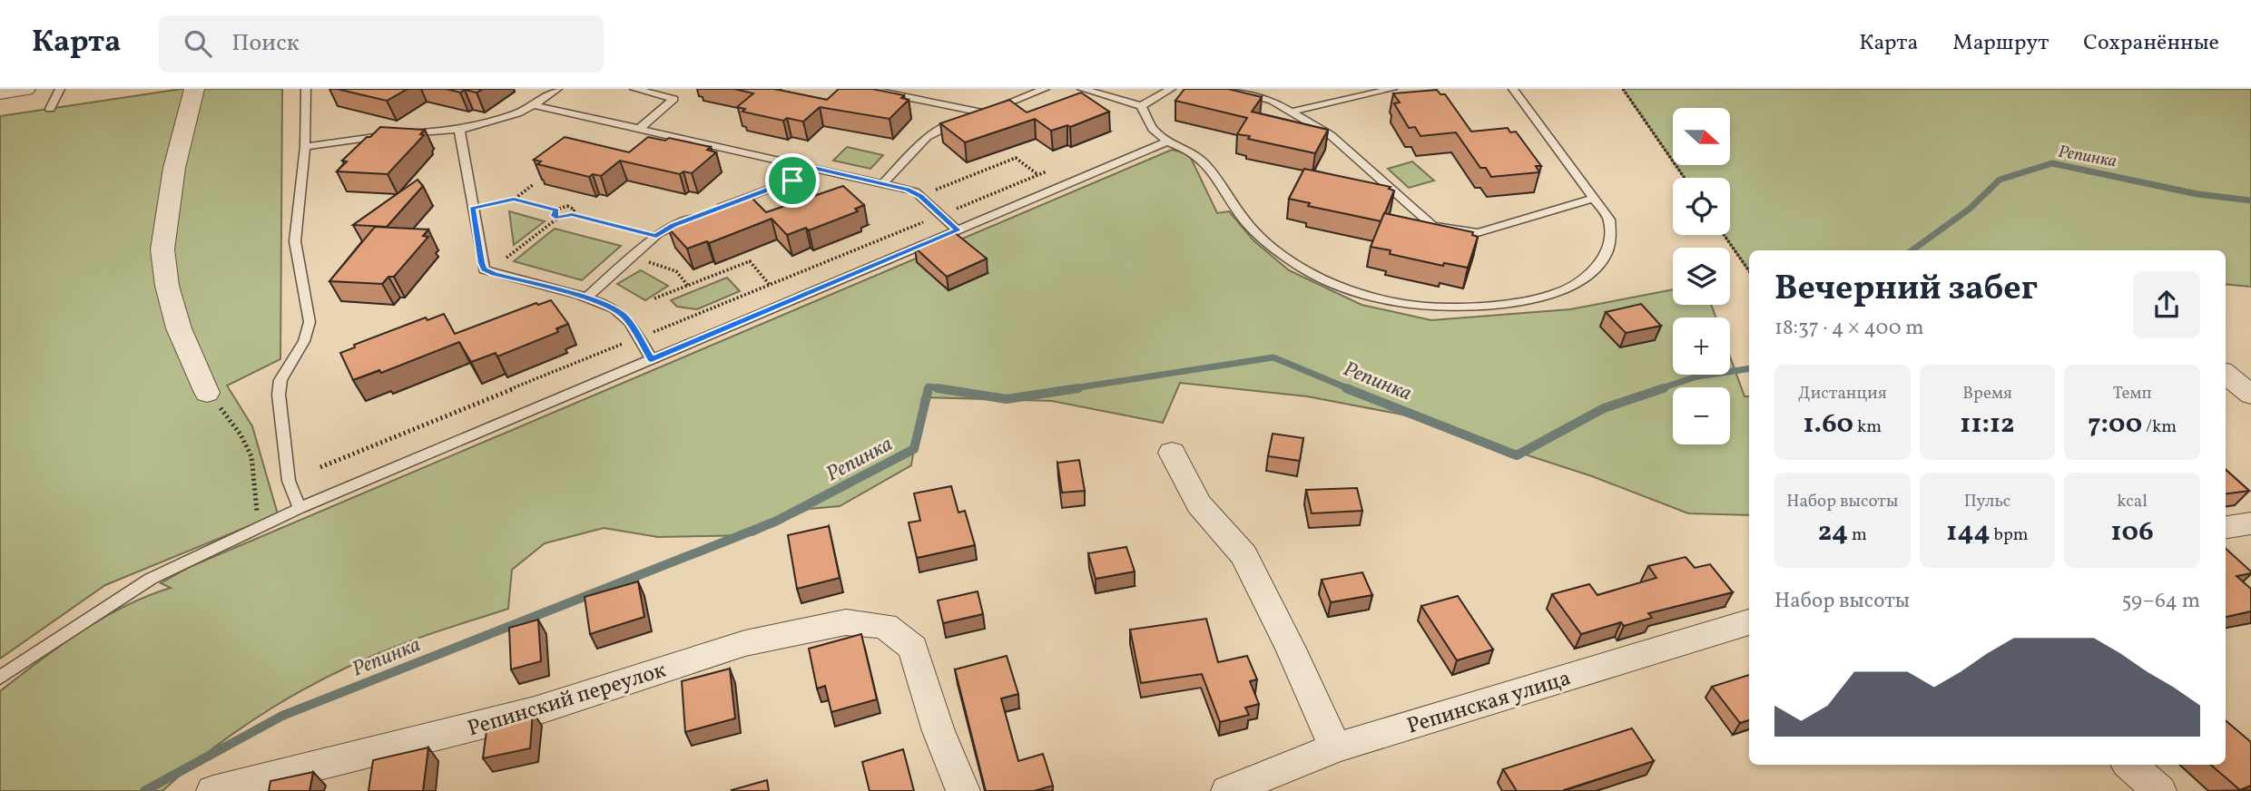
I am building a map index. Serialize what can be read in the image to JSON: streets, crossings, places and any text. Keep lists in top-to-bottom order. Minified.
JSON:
{"streets":{"street":["Репинский переулок","Репинская улица"]},"water":["Репинка"],"north":"right","page":{"header":"Карта","search":"Поиск","nav":["Карта","Маршрут","Сохранённые"],"map_buttons":["+","−"],"heading":["Вечерний забег","18:37 · 4 × 400 m"],"stats":[["Дистанция","1.60 km"],["Время","11:12"],["Темп","7:00 /km"],["Набор высоты","24 m"],["Пульс","144 bpm"],["kcal","106"]],"chart":["Набор высоты","59–64 m"]}}
